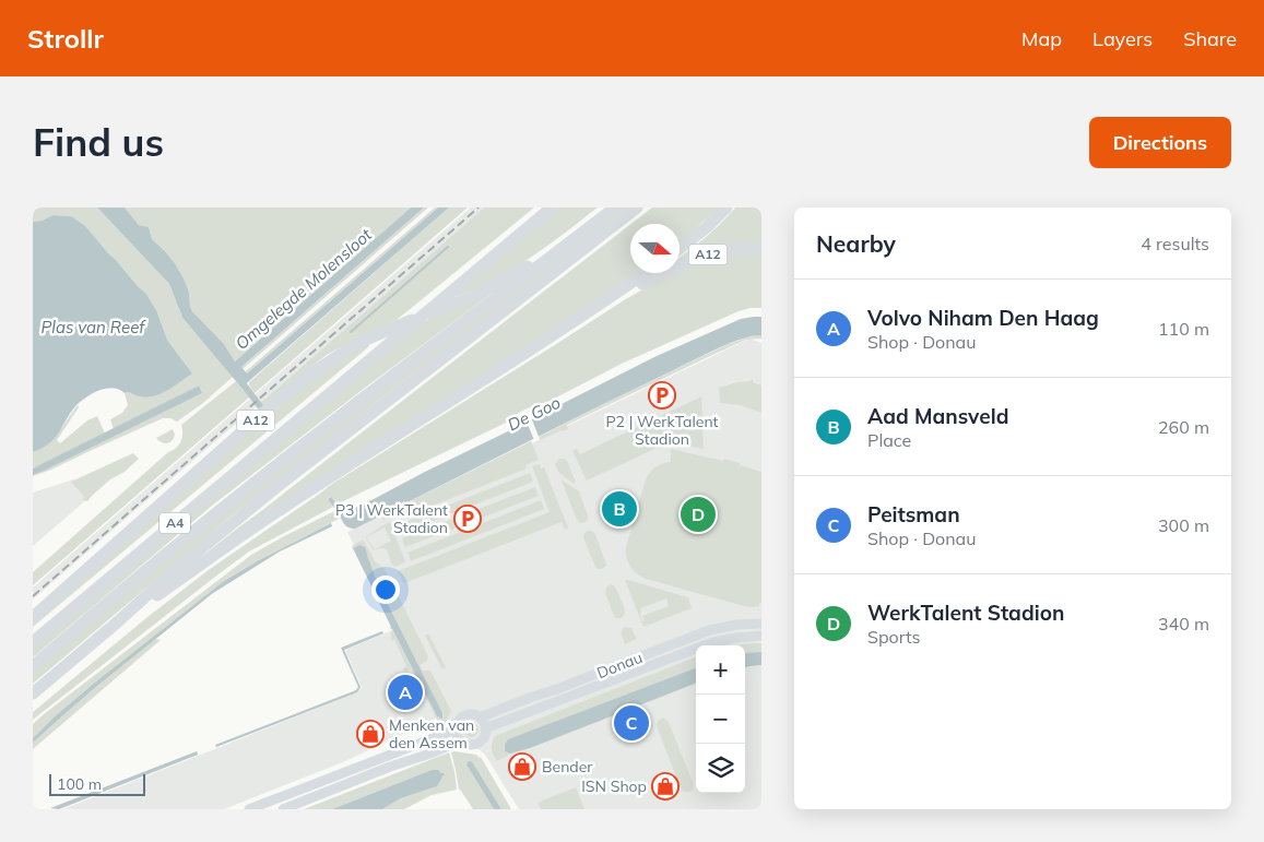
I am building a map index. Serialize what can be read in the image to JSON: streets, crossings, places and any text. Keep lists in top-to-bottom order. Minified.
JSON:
{"streets":{"highway":["A12","A4"],"main road":["Donau"]},"water":["Omgelegde Molensloot","Plas van Reef","De Goo"],"places":{"parking":["P2 | WerkTalent Stadion","P3 | WerkTalent Stadion"],"shop":["Menken van den Assem","Bender","ISN Shop"]},"scale_bar":"100 m","north":"right","page":{"header":"Strollr","nav":["Map","Layers","Share"],"buttons":"Directions","title":"Find us","heading":["Nearby","4 results"],"list":[{"mark":"A","name":"Volvo Niham Den Haag","note":"Shop · Donau","value":"110 m"},{"mark":"B","name":"Aad Mansveld","note":"Place","value":"260 m"},{"mark":"C","name":"Peitsman","note":"Shop · Donau","value":"300 m"},{"mark":"D","name":"WerkTalent Stadion","note":"Sports","value":"340 m"}],"pins":["B","D","A","C"],"map_buttons":["+","−"],"scale":"100 m"}}
